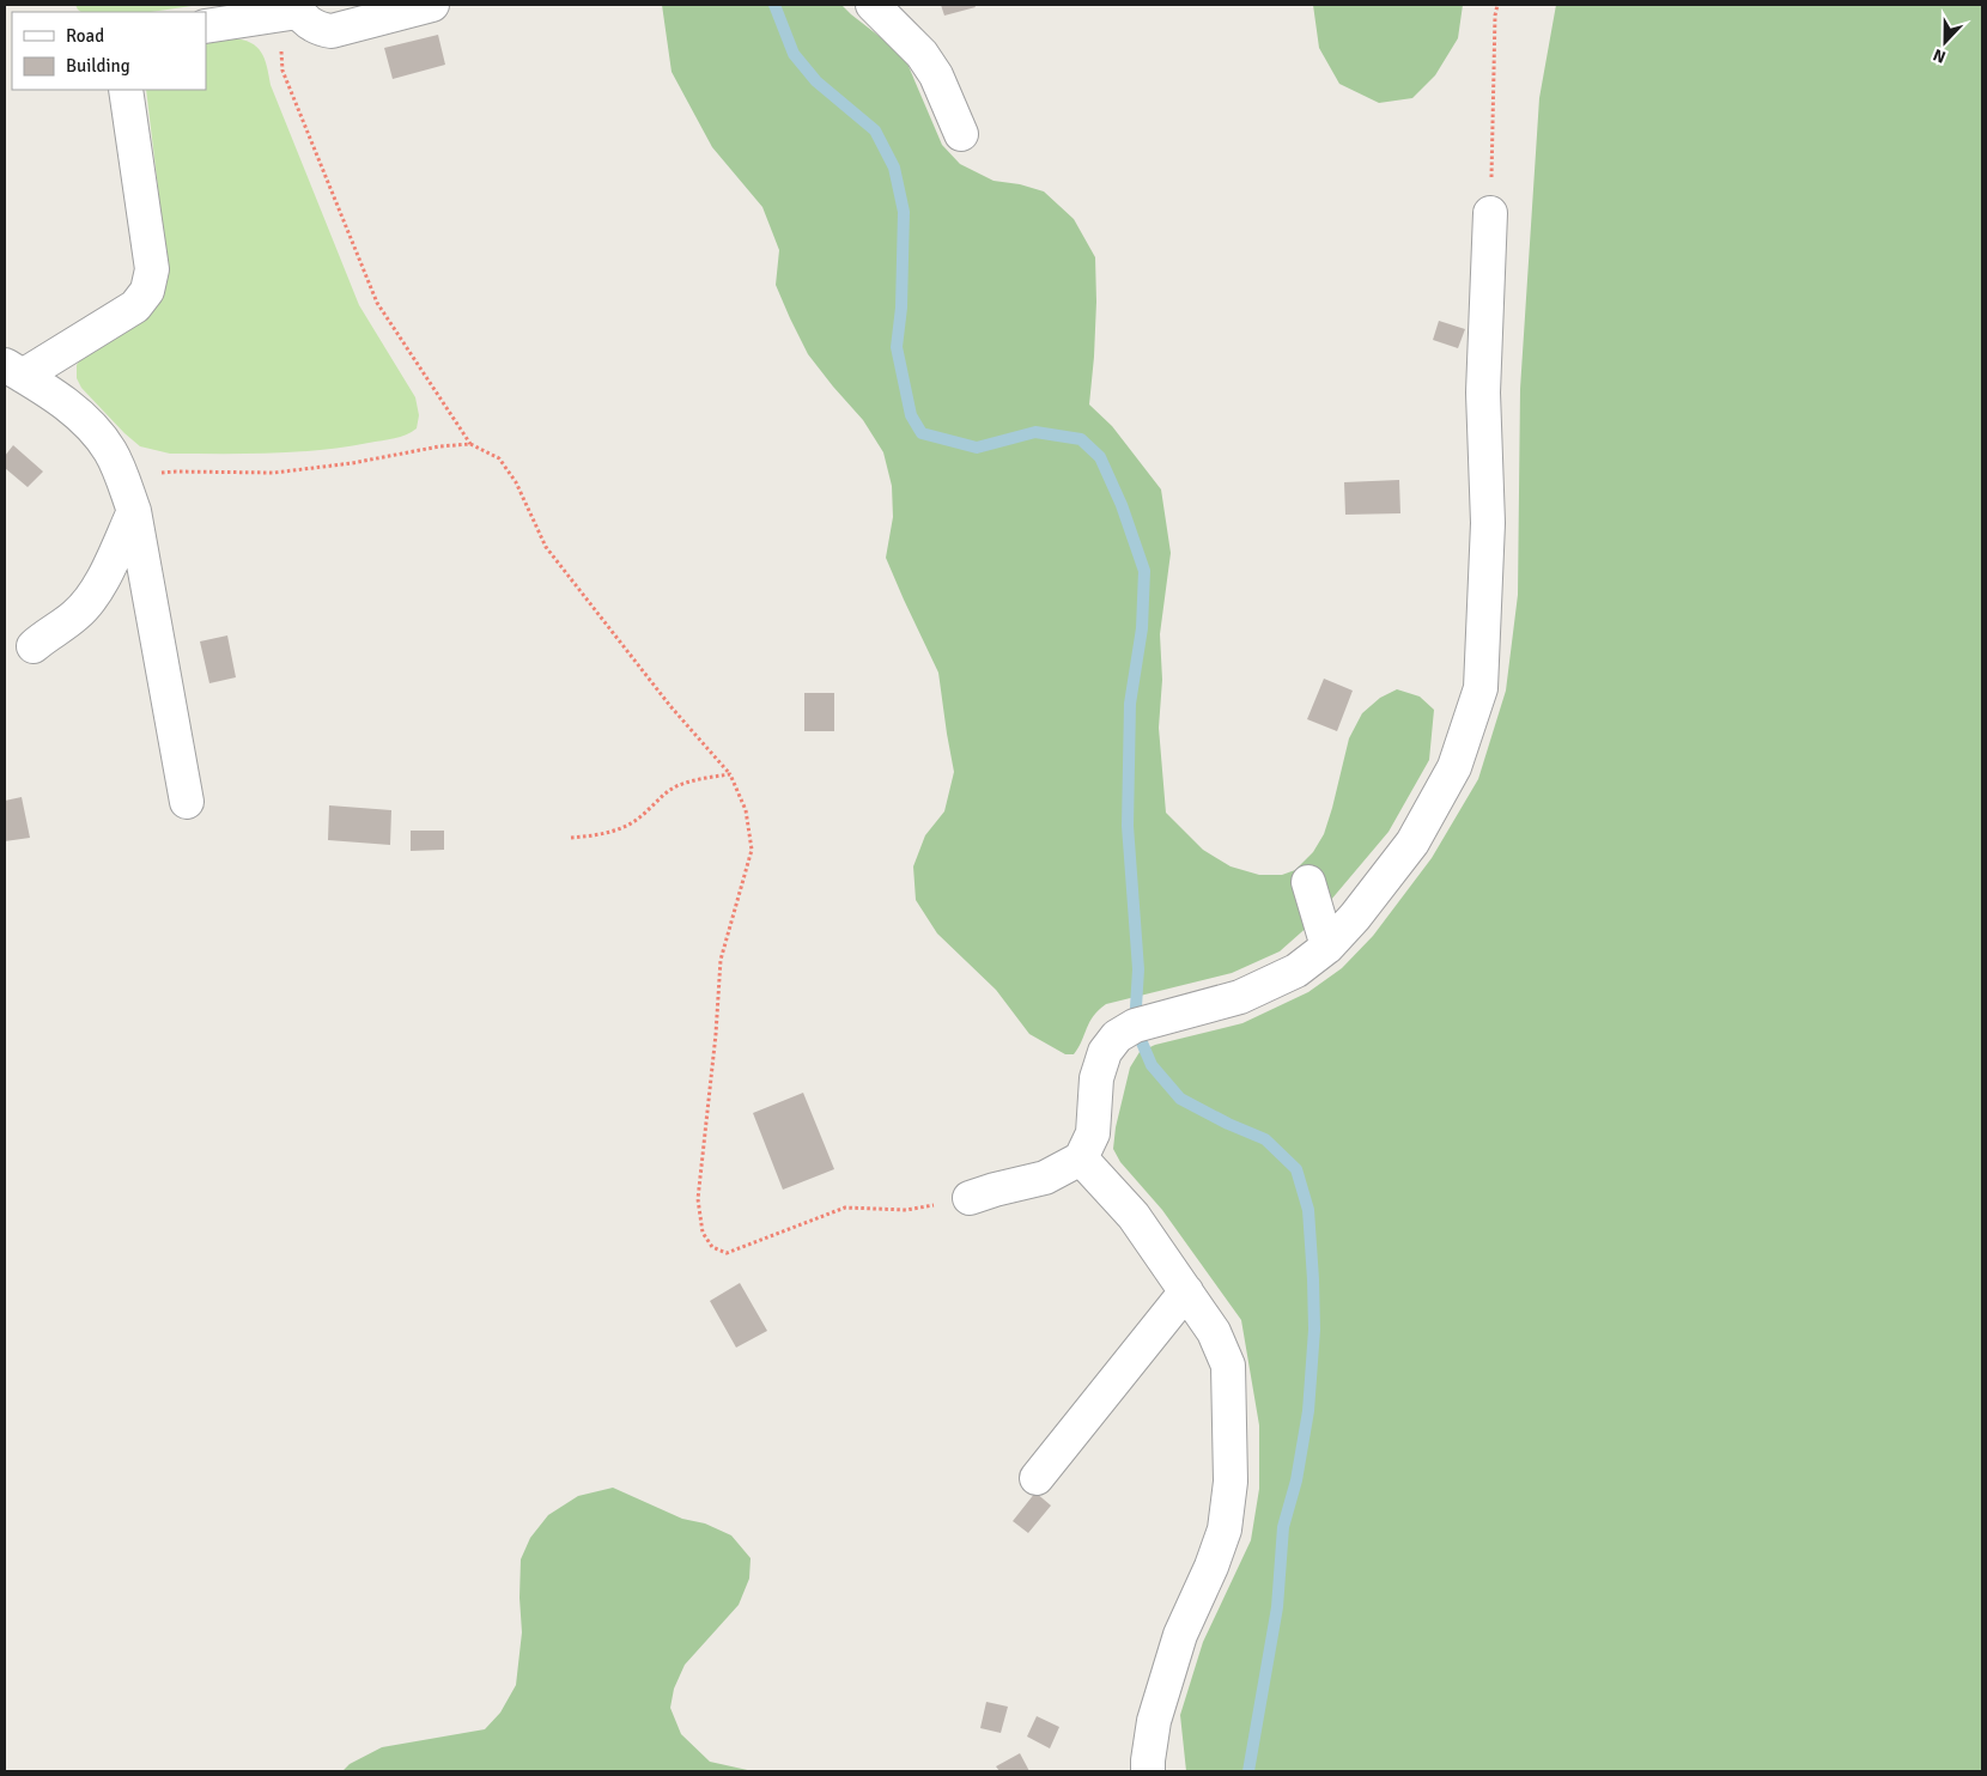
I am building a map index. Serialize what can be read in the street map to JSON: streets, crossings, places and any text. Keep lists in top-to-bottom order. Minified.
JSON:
{"legend":["Road","Building"],"north":"bottom"}
